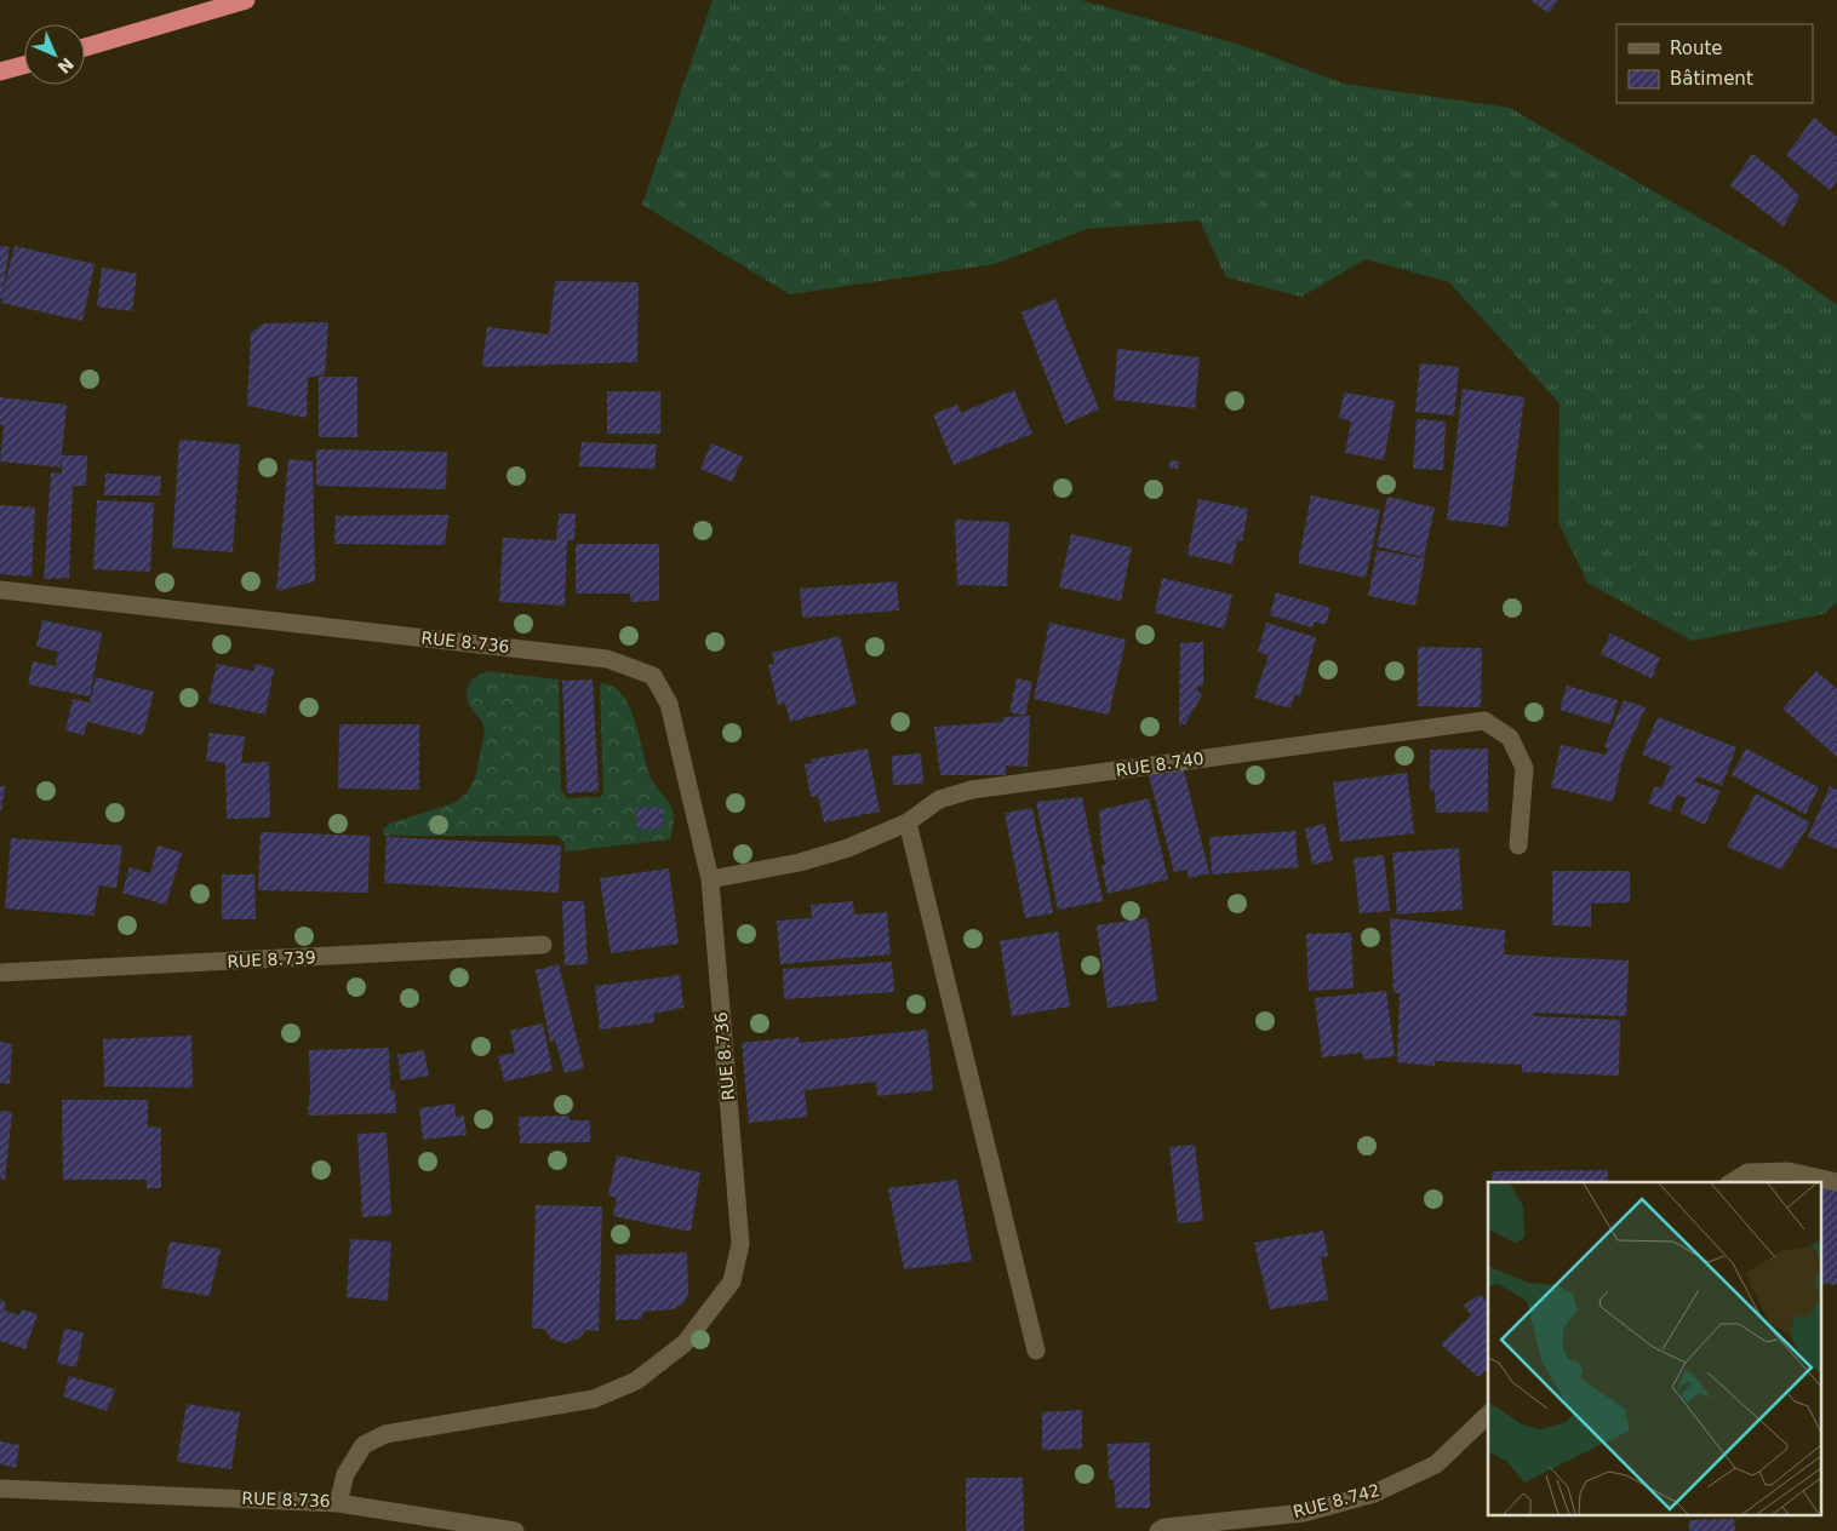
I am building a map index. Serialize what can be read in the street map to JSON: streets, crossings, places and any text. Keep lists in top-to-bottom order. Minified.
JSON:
{"streets":{"street":["RUE 8.736","RUE 8.740","RUE 8.739","RUE 8.742"]},"crossings":[["RUE 8.736","RUE 8.740"]],"legend":["Route","Bâtiment"],"north":"bottom right"}
